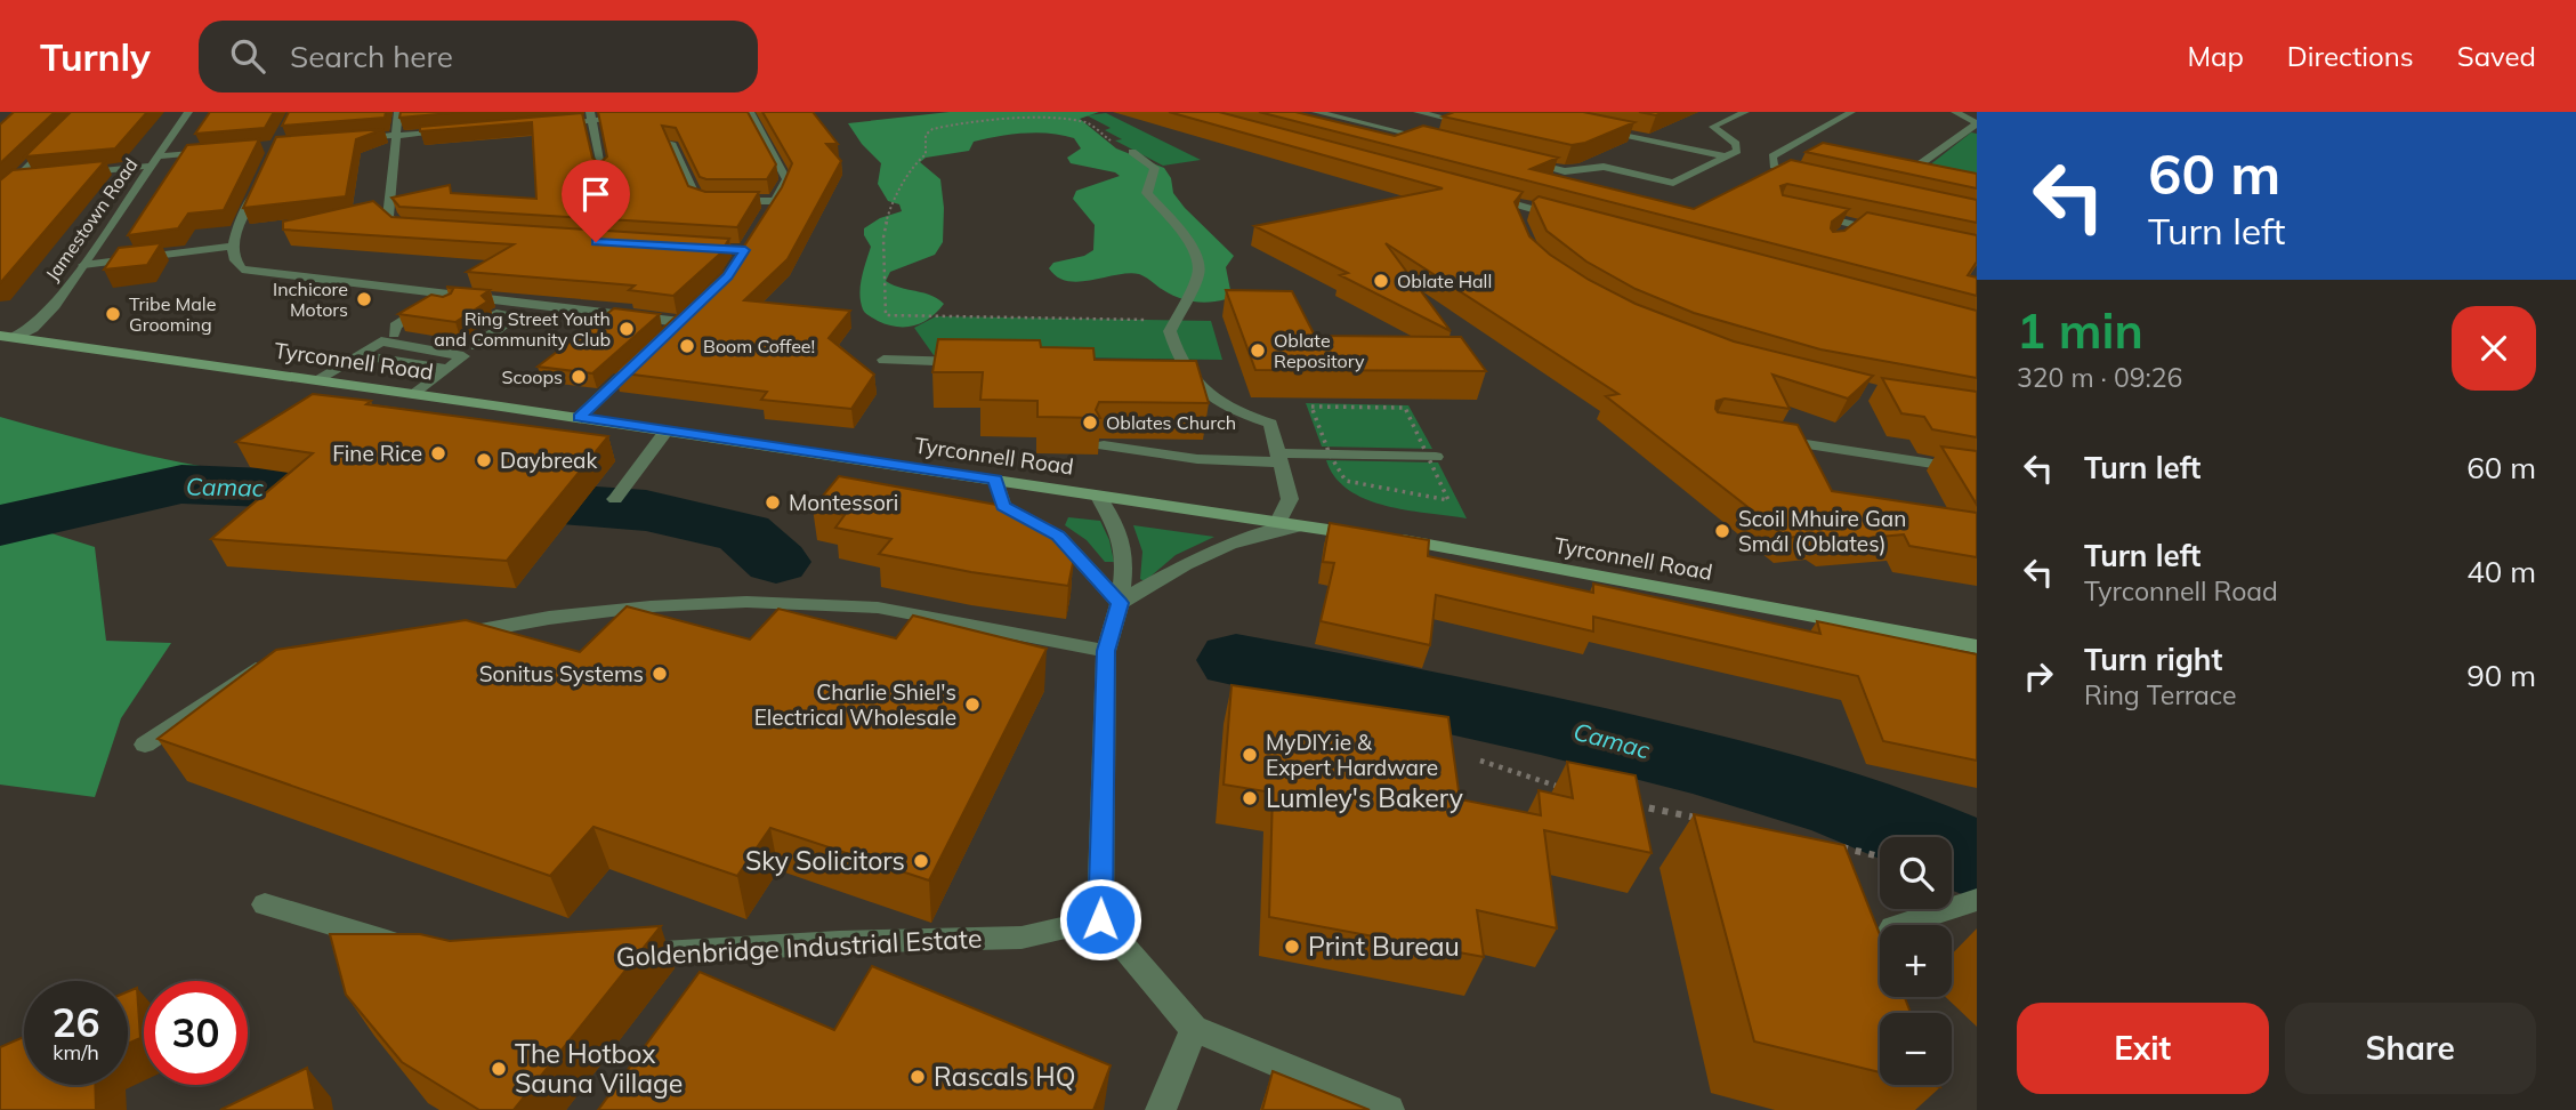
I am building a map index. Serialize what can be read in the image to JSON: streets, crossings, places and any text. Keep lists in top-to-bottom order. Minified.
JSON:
{"streets":{"main road":["Tyrconnell Road"],"street":["Jamestown Road","Goldenbridge Industrial Estate"]},"crossings":[["Jamestown Road","Tyrconnell Road"]],"water":["Camac"],"places":["Oblate Hall","Inchicore Motors","Tribe Male Grooming","Ring Street Youth and Community Club","Boom Coffee!","Oblate Repository","Scoops","Oblates Church","Fine Rice","Daybreak","Montessori","Scoil Mhuire Gan Smál (Oblates)","Sonitus Systems","Charlie Shiel's Electrical Wholesale","MyDIY.ie & Expert Hardware","Lumley's Bakery","Sky Solicitors","Print Bureau","The Hotbox Sauna Village","Rascals HQ"],"page":{"header":"Turnly","search":"Search here","nav":["Map","Directions","Saved"],"turn":["60 m","Turn left"],"heading":["1 min","320 m · 09:26"],"list":[{"name":"Turn left","value":"60 m"},{"name":"Turn left","note":"Tyrconnell Road","value":"40 m"},{"name":"Turn right","note":"Ring Terrace","value":"90 m"}],"map_buttons":["+","−"],"speed":"26 km/h","limit":"30","buttons":["Exit","Share"]}}
